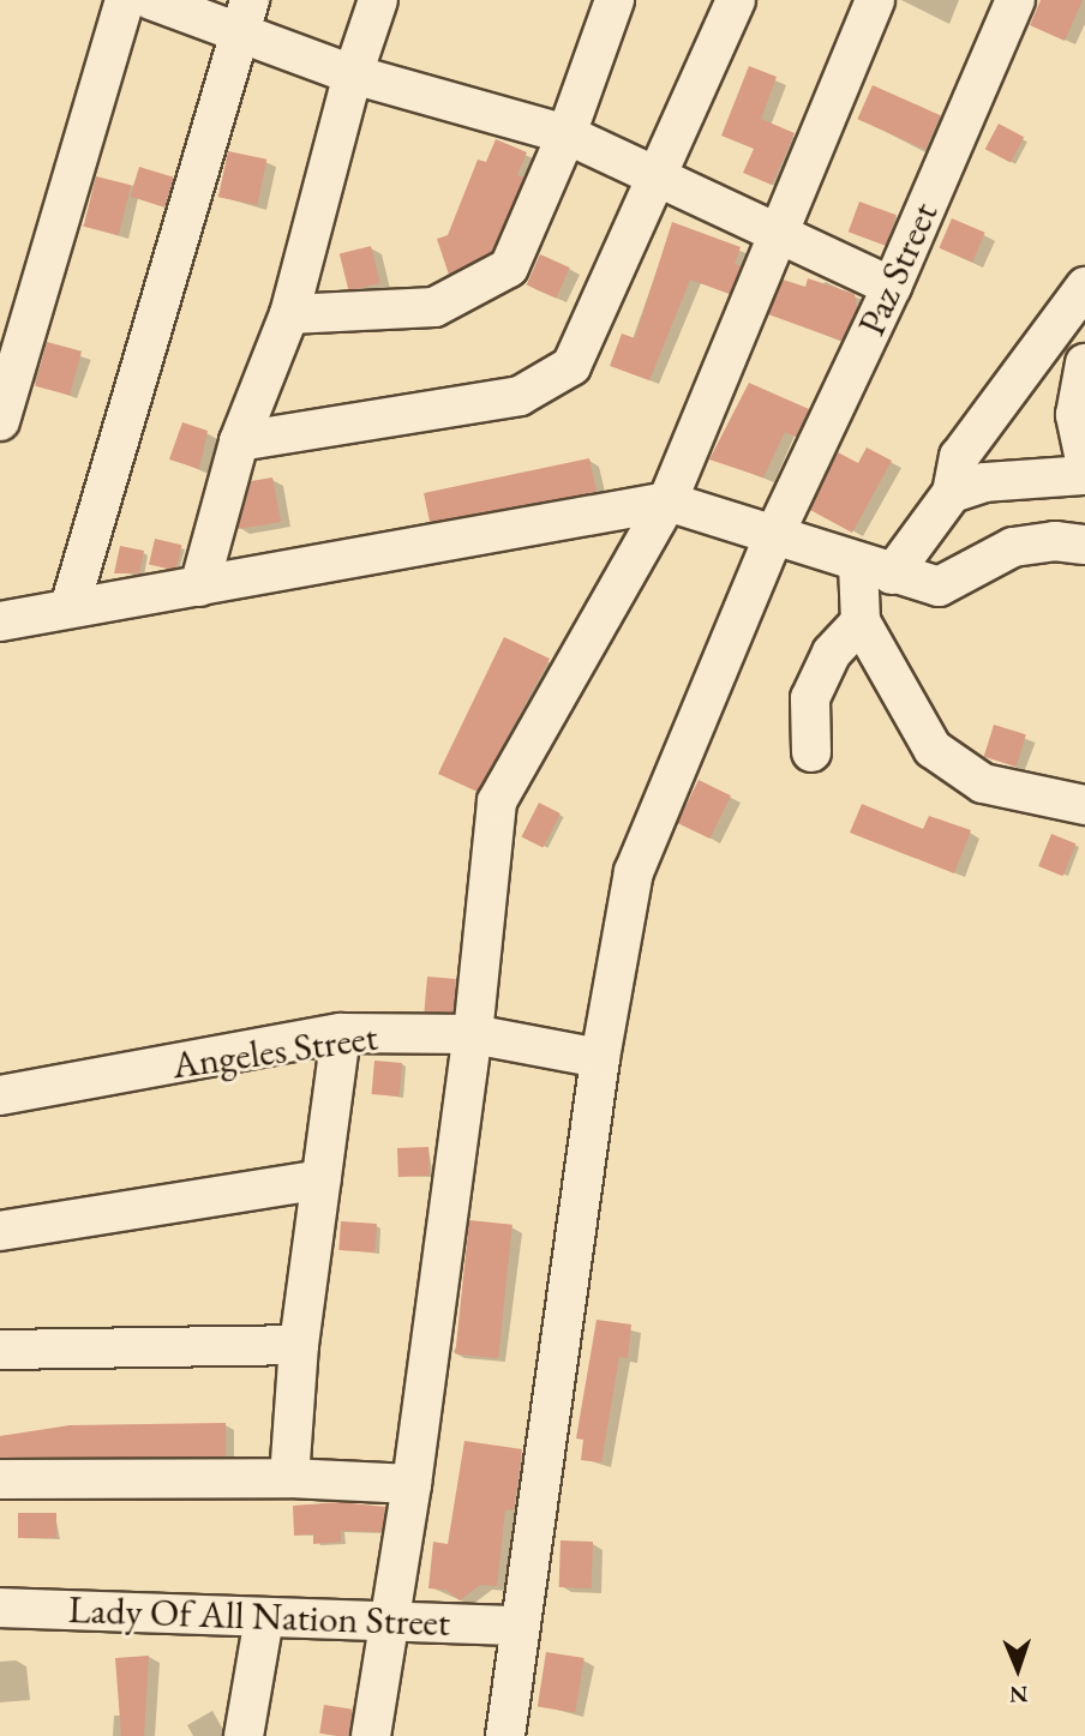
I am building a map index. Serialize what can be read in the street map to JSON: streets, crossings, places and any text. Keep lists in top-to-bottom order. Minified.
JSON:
{"streets":{"street":["Paz Street","Angeles Street","Lady Of All Nation Street"]},"crossings":[["Paz Street","Angeles Street"],["Paz Street","Lady Of All Nation Street"]],"north":"bottom"}
